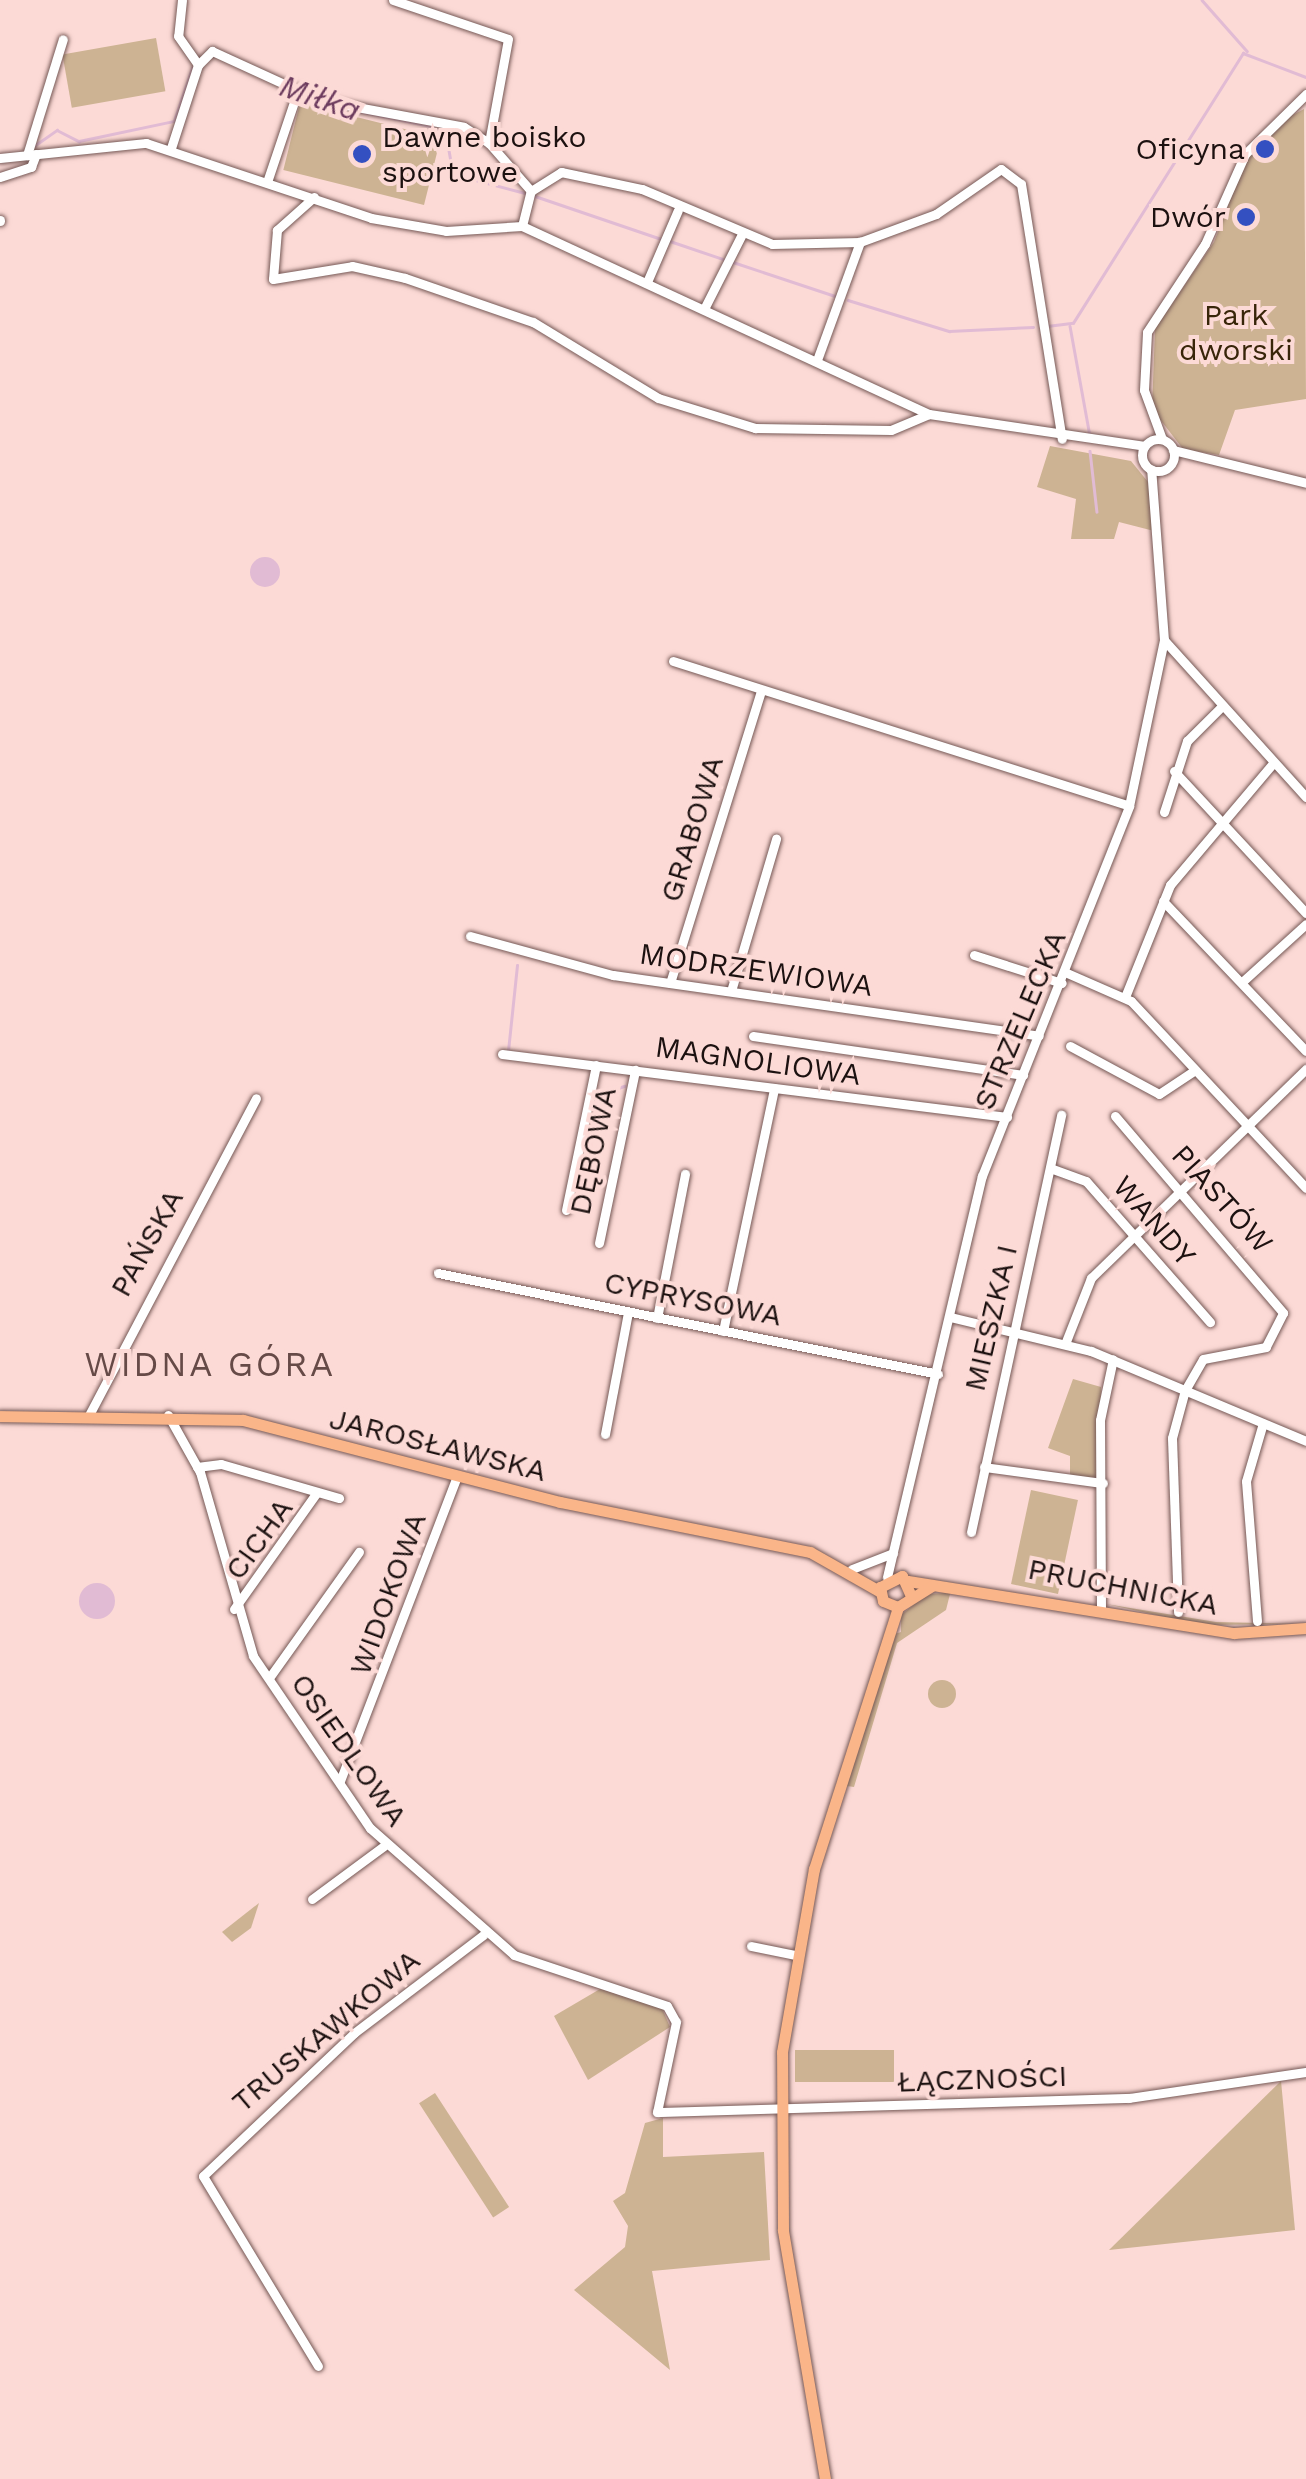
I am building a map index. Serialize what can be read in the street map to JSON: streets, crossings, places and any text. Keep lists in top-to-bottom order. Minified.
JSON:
{"streets":{"main road":["JAROSŁAWSKA","PRUCHNICKA"],"street":["GRABOWA","MODRZEWIOWA","STRZELECKA","MAGNOLIOWA","DĘBOWA","PIASTÓW","WANDY","PAŃSKA","CYPRYSOWA","MIESZKA I","CICHA","WIDOKOWA","OSIEDLOWA","TRUSKAWKOWA","ŁĄCZNOŚCI"]},"crossings":[["GRABOWA","MODRZEWIOWA"],["MODRZEWIOWA","STRZELECKA"],["STRZELECKA","MAGNOLIOWA"],["STRZELECKA","CYPRYSOWA"],["STRZELECKA","JAROSŁAWSKA"],["STRZELECKA","PRUCHNICKA"],["MAGNOLIOWA","DĘBOWA"],["WANDY","MIESZKA I"],["PAŃSKA","JAROSŁAWSKA"],["JAROSŁAWSKA","PRUCHNICKA"],["JAROSŁAWSKA","WIDOKOWA"],["JAROSŁAWSKA","OSIEDLOWA"],["CICHA","OSIEDLOWA"],["WIDOKOWA","OSIEDLOWA"],["OSIEDLOWA","TRUSKAWKOWA"],["OSIEDLOWA","ŁĄCZNOŚCI"]],"districts":["WIDNA GÓRA"],"water":["Miłka"],"parks":["Park dworski"],"places":["Oficyna","Dawne boisko sportowe","Dwór"]}
